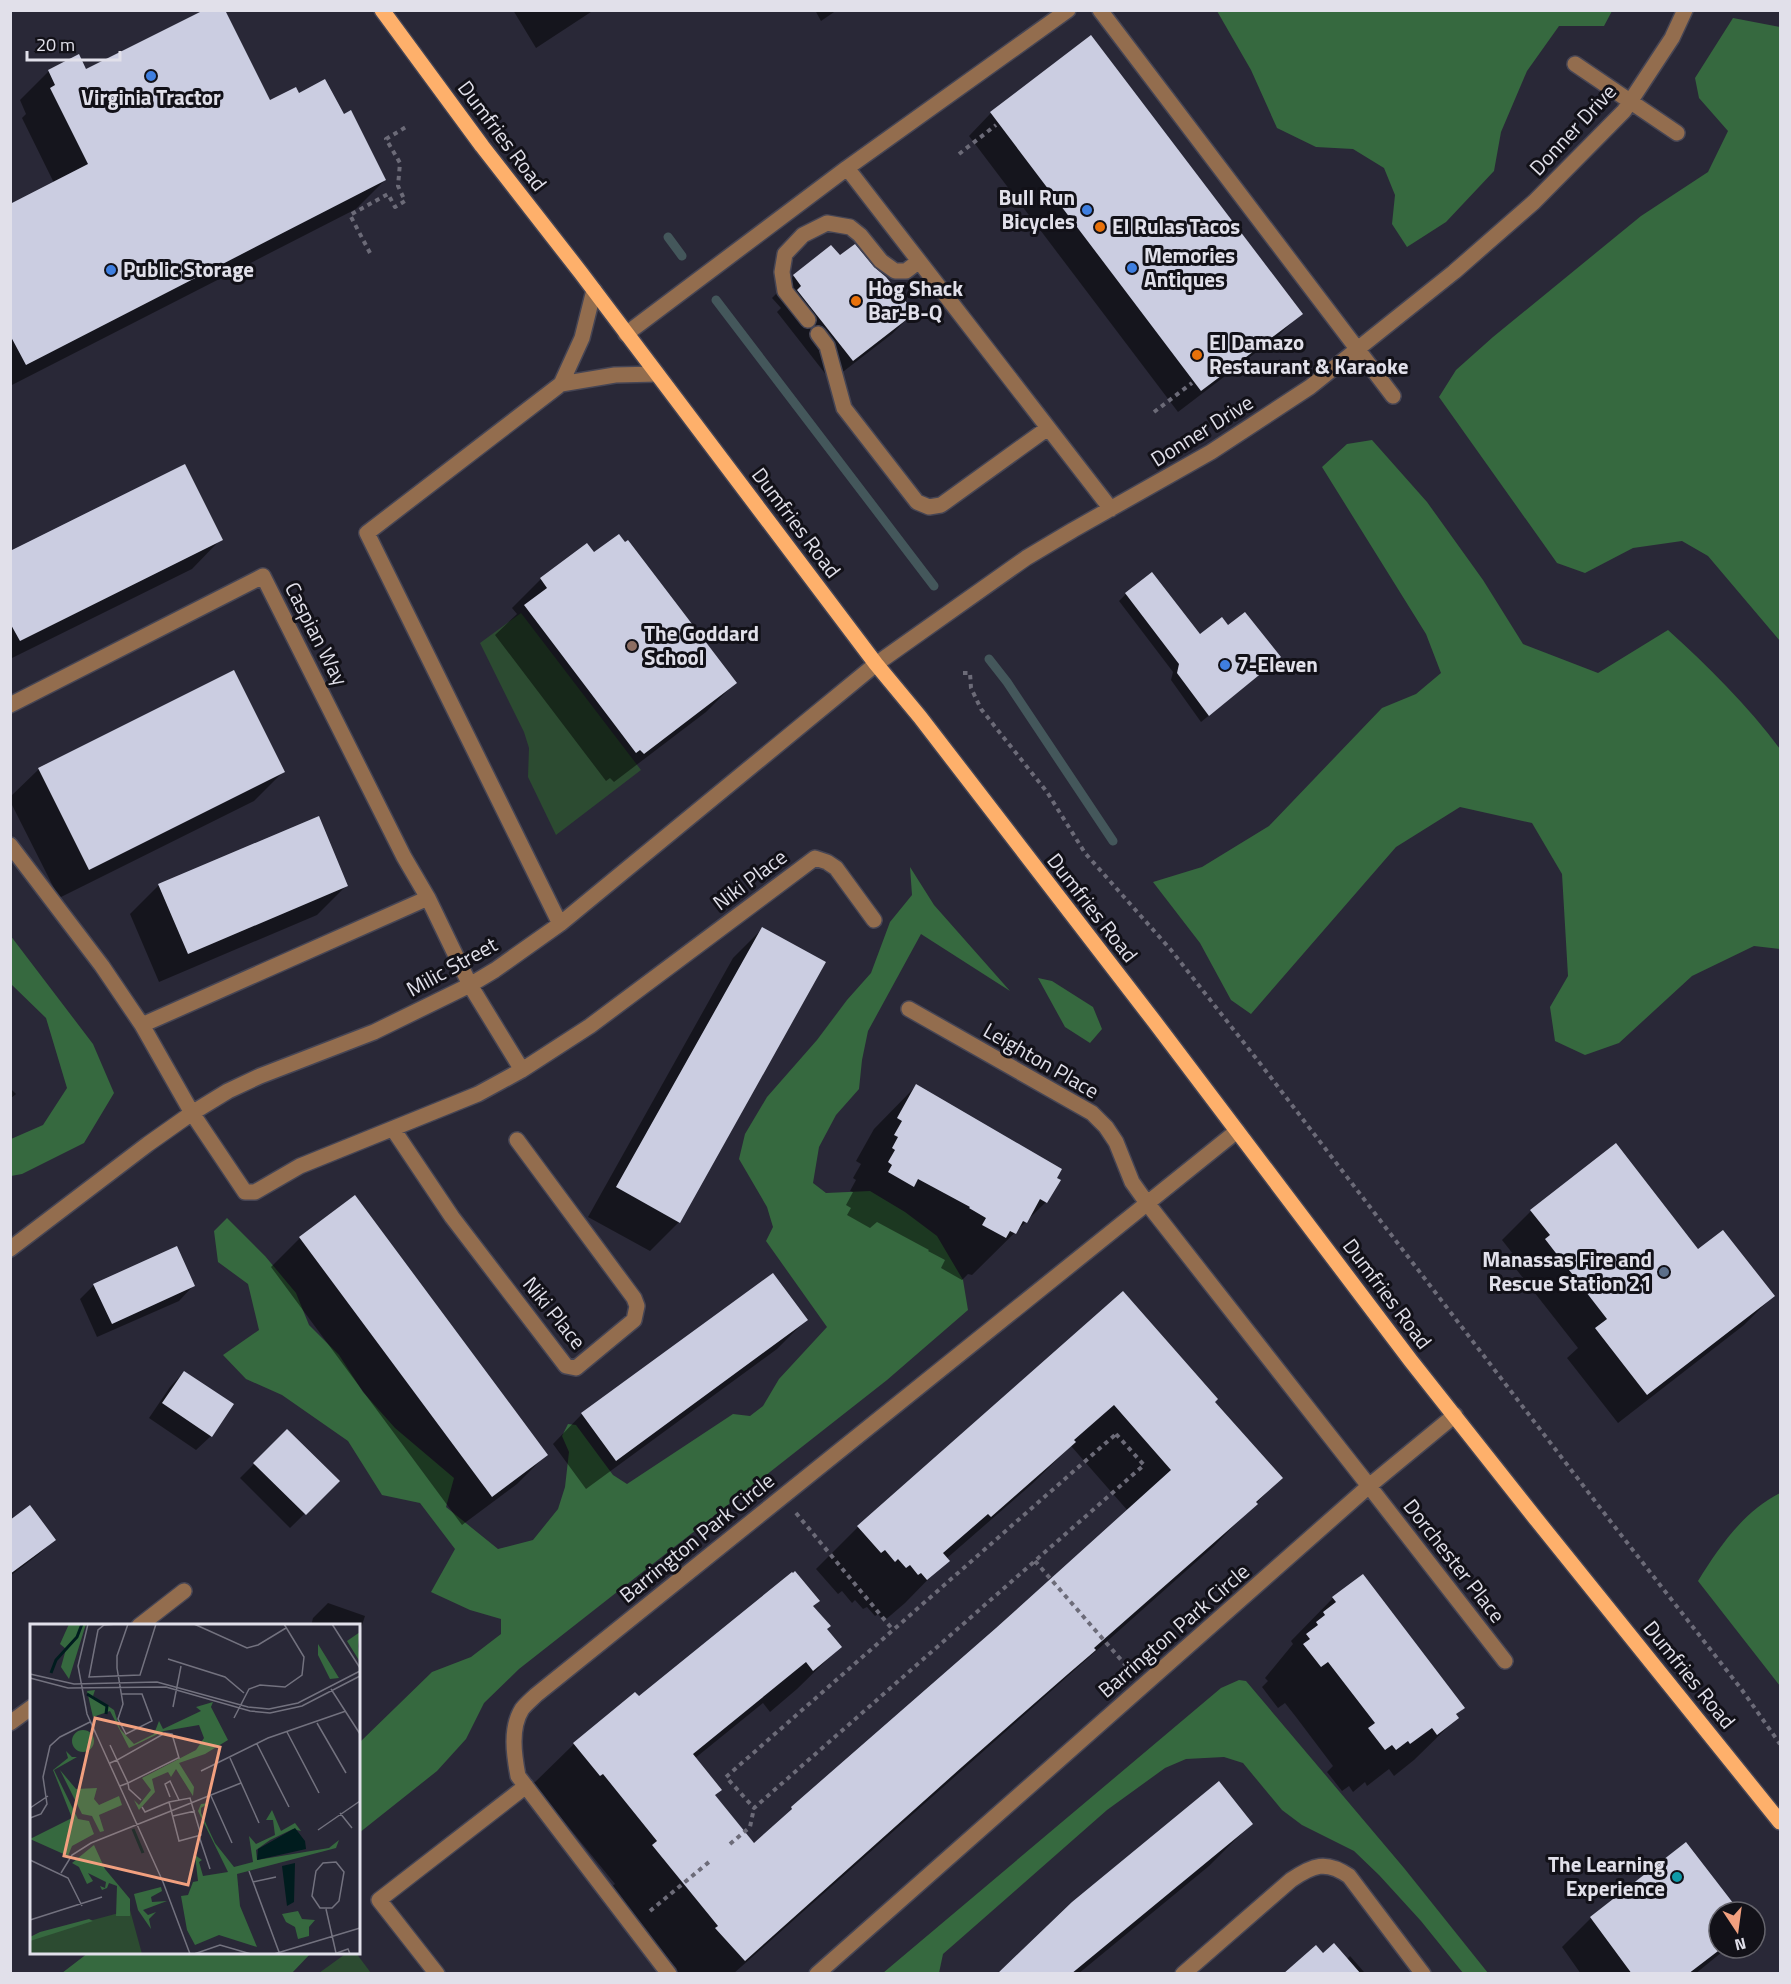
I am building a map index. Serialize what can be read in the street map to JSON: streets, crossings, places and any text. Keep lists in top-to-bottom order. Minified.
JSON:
{"streets":{"main road":["Dumfries Road"],"street":["Donner Drive","Caspian Way","Niki Place","Milic Street","Leighton Place","Barrington Park Circle","Dorchester Place"]},"crossings":[["Donner Drive","Dumfries Road"],["Donner Drive","Milic Street"],["Dumfries Road","Milic Street"],["Dumfries Road","Barrington Park Circle"],["Caspian Way","Milic Street"],["Niki Place","Milic Street"],["Leighton Place","Barrington Park Circle"],["Barrington Park Circle","Dorchester Place"]],"places":["Virginia Tractor","Bull Run Bicycles","El Rulas Tacos","Memories Antiques","Public Storage","Hog Shack Bar-B-Q","El Damazo Restaurant & Karaoke","The Goddard School","7-Eleven","Manassas Fire and Rescue Station 21","The Learning Experience"],"scale_bar":"20 m","north":"bottom"}
